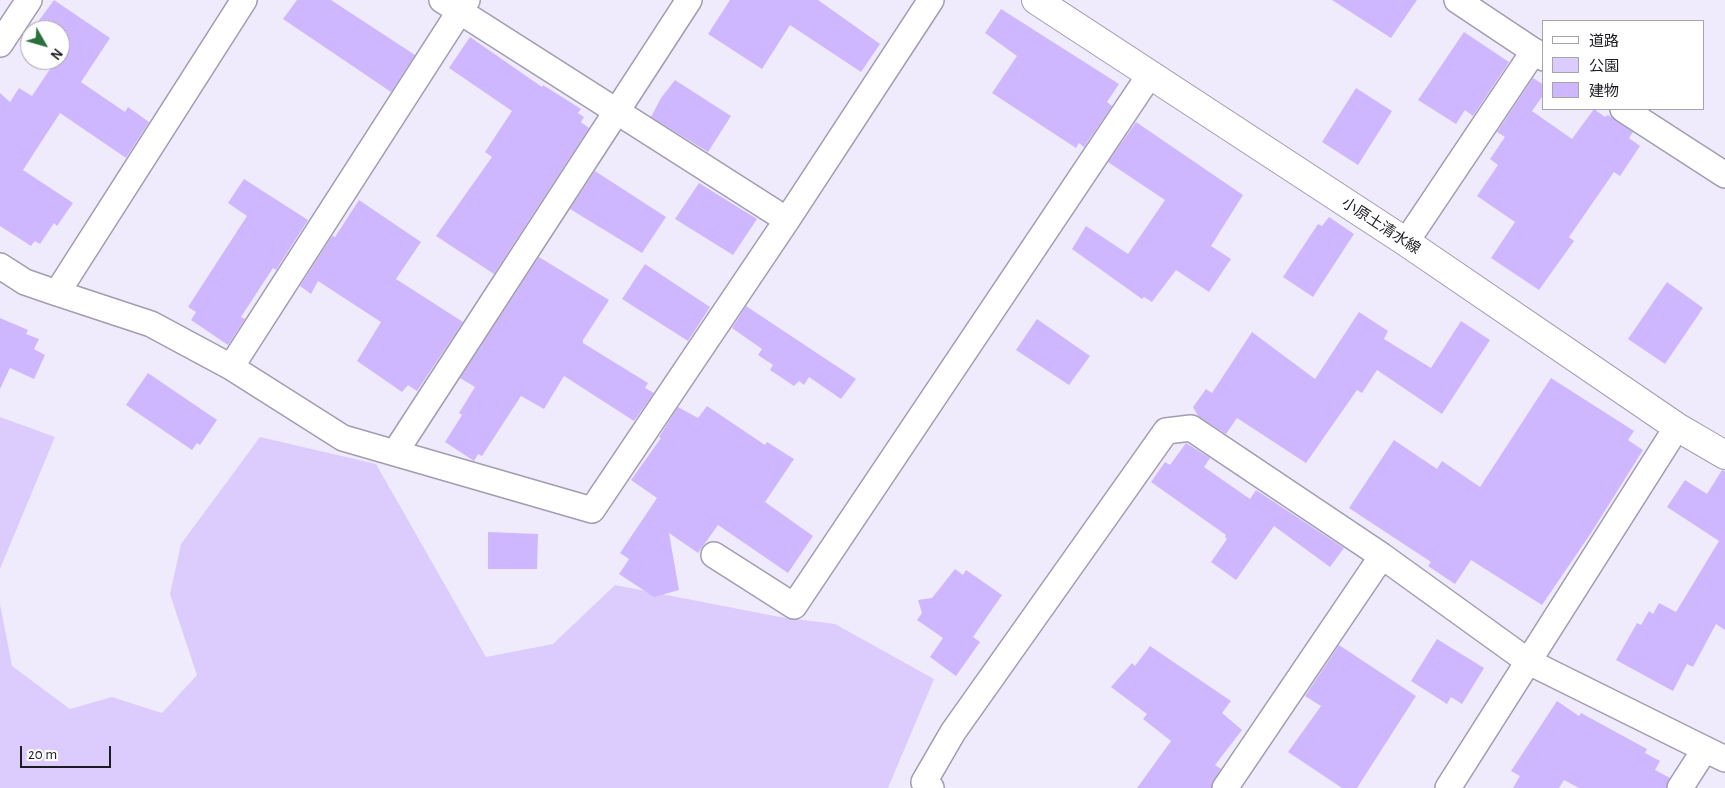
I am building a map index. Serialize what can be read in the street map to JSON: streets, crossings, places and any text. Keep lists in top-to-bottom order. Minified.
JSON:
{"streets":{"main road":["小原土清水線"]},"legend":["道路","公園","建物"],"scale_bar":"20 m","north":"bottom right"}
